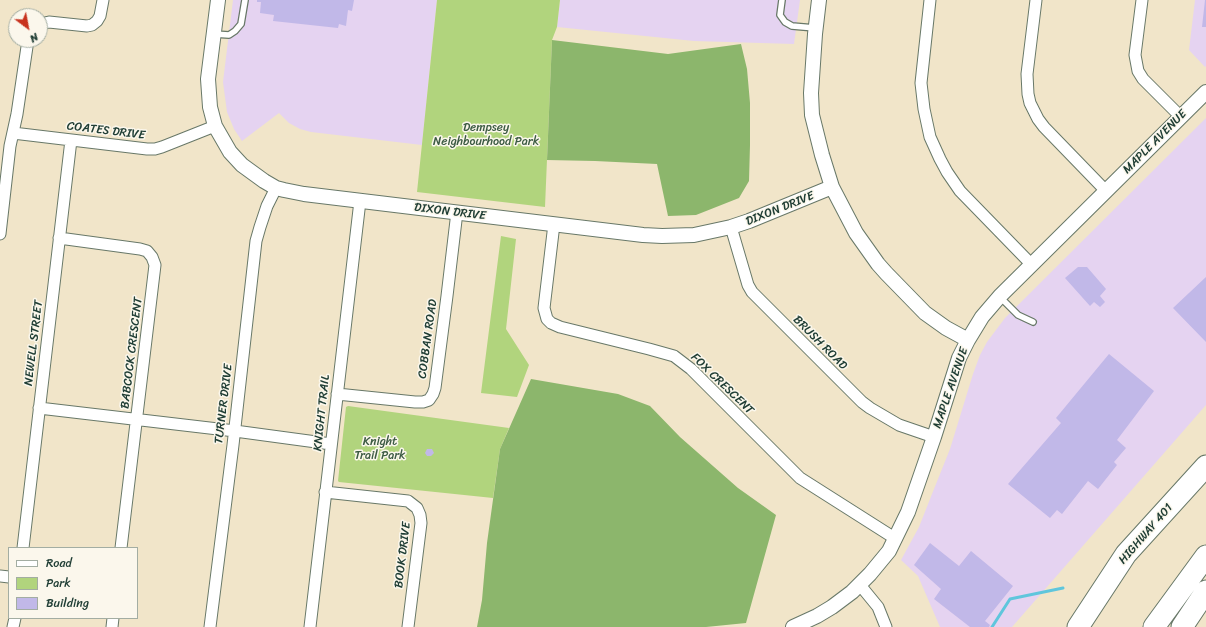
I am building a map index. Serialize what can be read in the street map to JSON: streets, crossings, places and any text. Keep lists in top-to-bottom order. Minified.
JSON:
{"streets":{"highway":["HIGHWAY 401"],"street":["COATES DRIVE","MAPLE AVENUE","DIXON DRIVE","COBBAN ROAD","NEWELL STREET","BRUSH ROAD","BABCOCK CRESCENT","FOX CRESCENT","TURNER DRIVE","KNIGHT TRAIL","BOOK DRIVE"]},"crossings":[["COATES DRIVE","DIXON DRIVE"],["COATES DRIVE","NEWELL STREET"],["MAPLE AVENUE","BRUSH ROAD"],["MAPLE AVENUE","FOX CRESCENT"],["DIXON DRIVE","COBBAN ROAD"],["DIXON DRIVE","BRUSH ROAD"],["DIXON DRIVE","FOX CRESCENT"],["DIXON DRIVE","TURNER DRIVE"],["DIXON DRIVE","KNIGHT TRAIL"],["COBBAN ROAD","KNIGHT TRAIL"],["NEWELL STREET","BABCOCK CRESCENT"],["KNIGHT TRAIL","BOOK DRIVE"]],"parks":["Dempsey Neighbourhood Park","Knight Trail Park"],"legend":["Road","Park","Building"],"north":"bottom right"}
